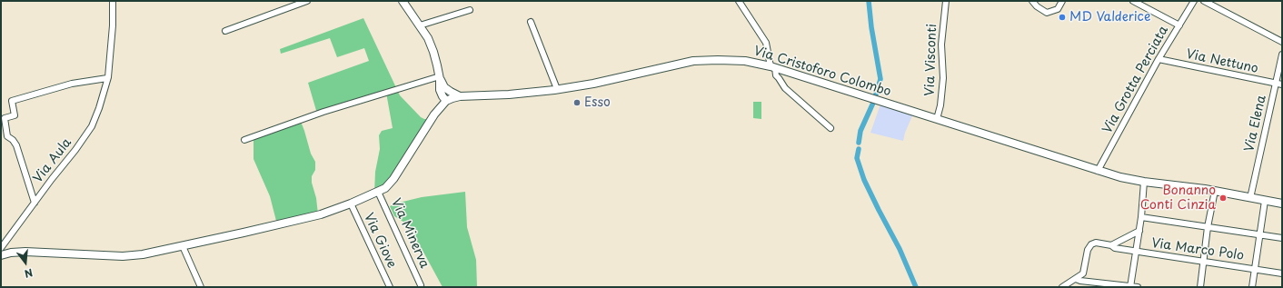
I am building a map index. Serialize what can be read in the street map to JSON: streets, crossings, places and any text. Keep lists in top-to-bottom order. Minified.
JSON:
{"streets":{"main road":["Via Cristoforo Colombo"],"street":["Via Visconti","Via Nettuno","Via Grotta Perciata","Via Elena","Via Aula","Via Minerva","Via Giove","Via Marco Polo"]},"crossings":[["Via Visconti","Via Cristoforo Colombo"],["Via Nettuno","Via Grotta Perciata"],["Via Nettuno","Via Elena"],["Via Cristoforo Colombo","Via Grotta Perciata"],["Via Cristoforo Colombo","Via Elena"]],"places":["MD Valderice","Esso","Bonanno Conti Cinzia"],"north":"bottom"}
